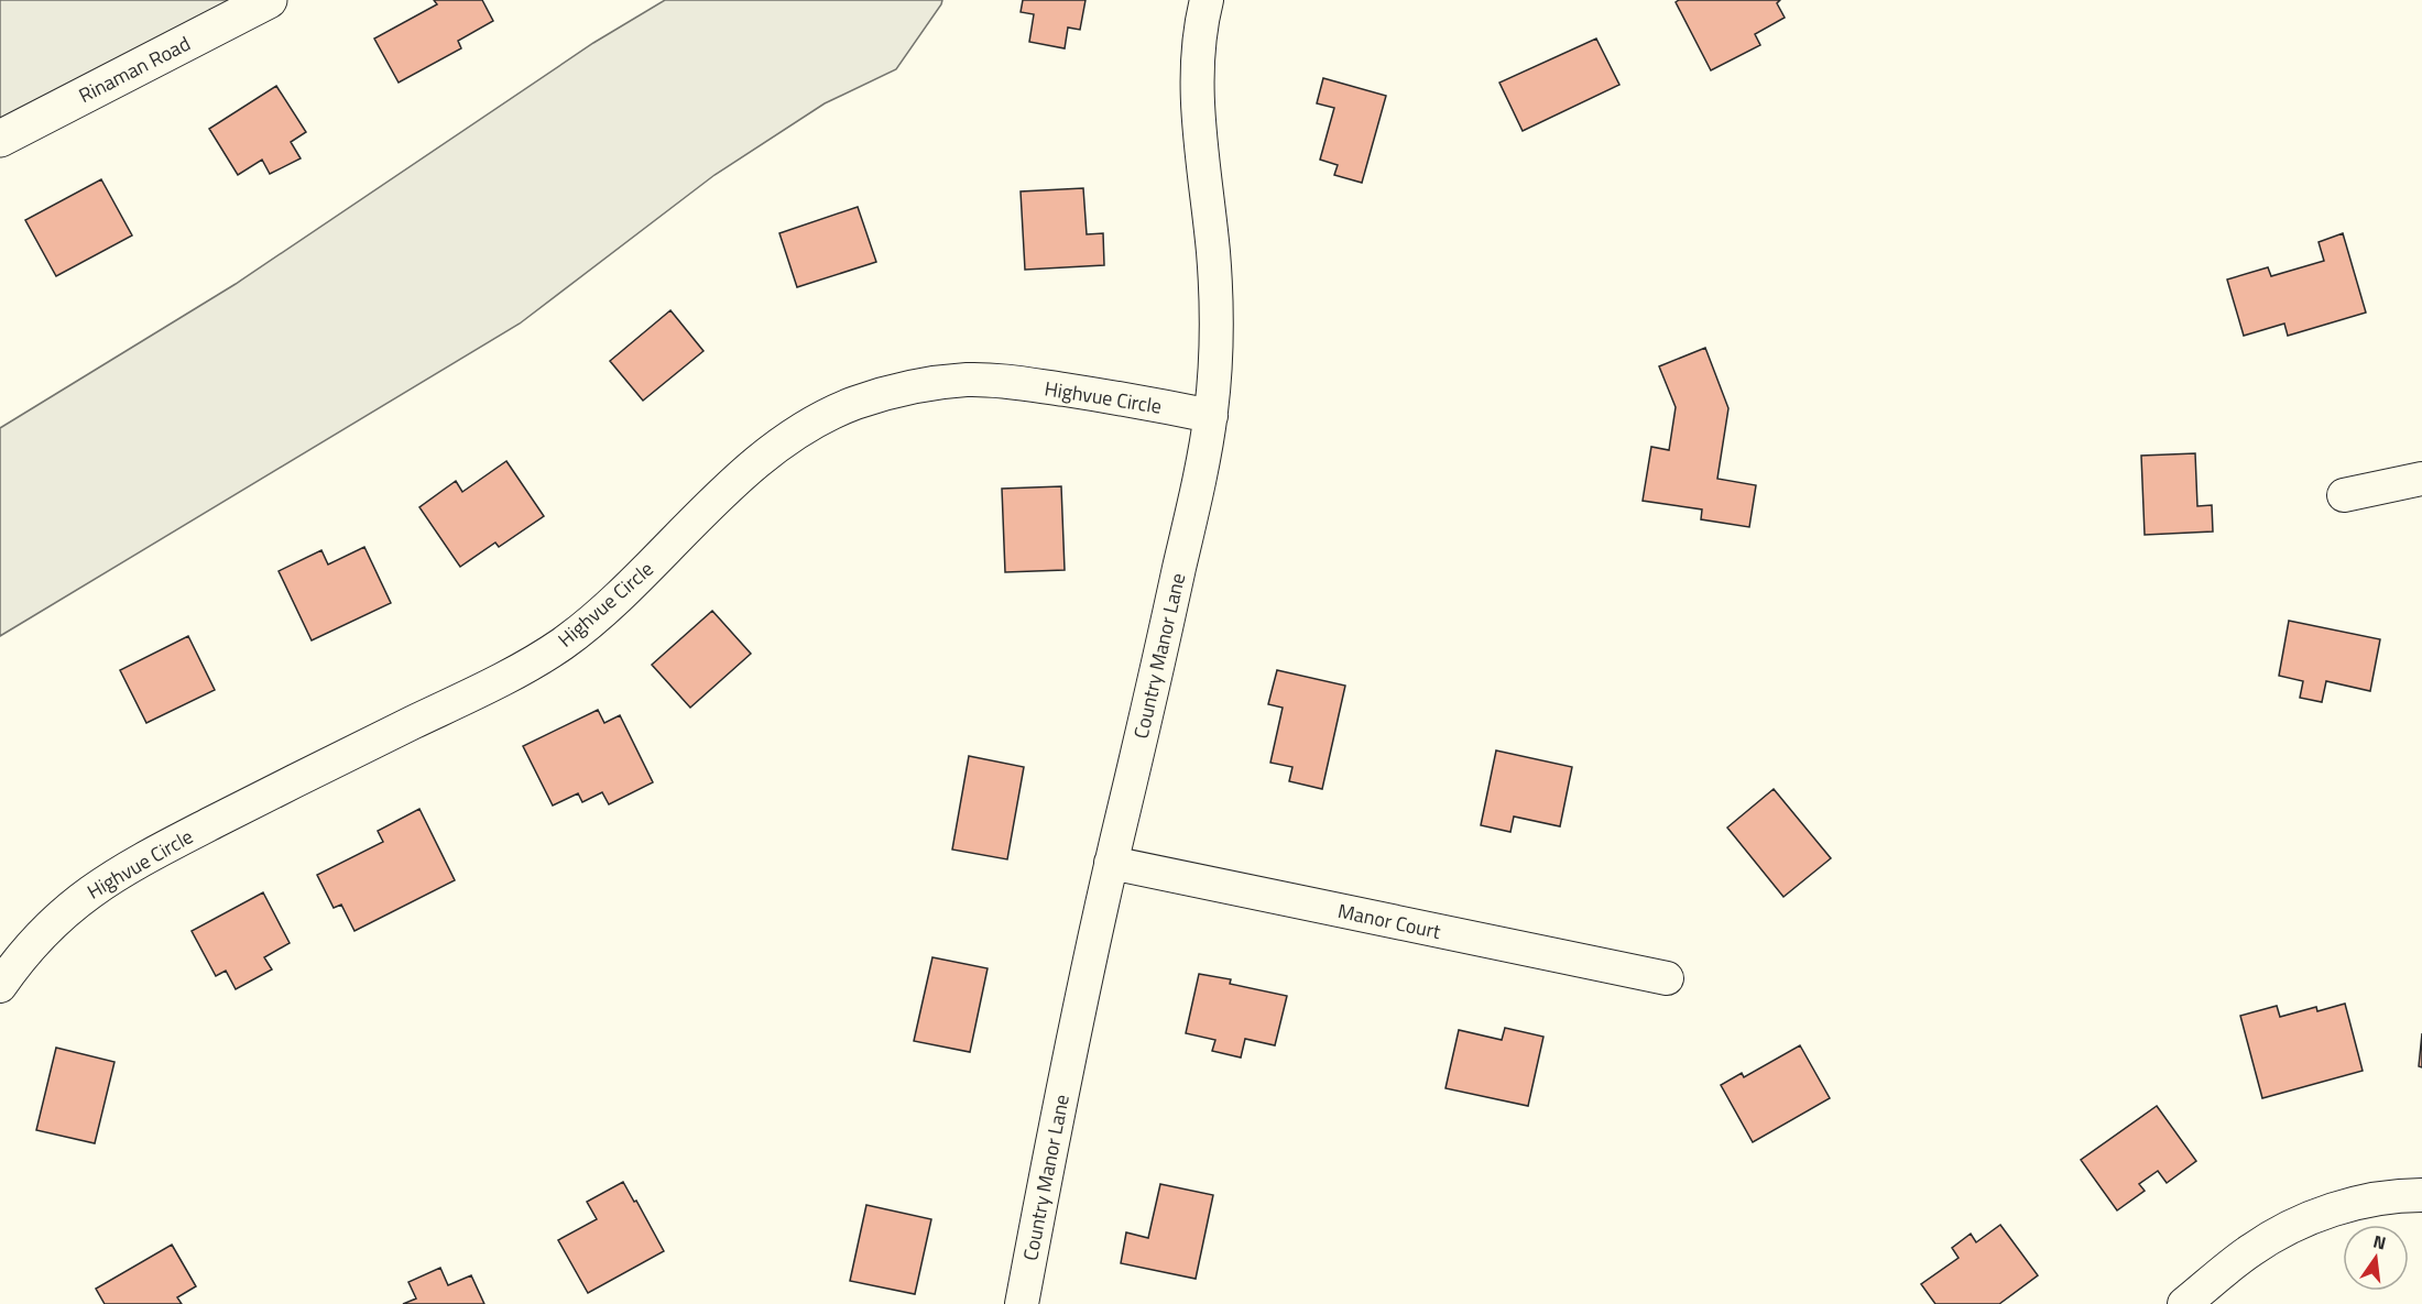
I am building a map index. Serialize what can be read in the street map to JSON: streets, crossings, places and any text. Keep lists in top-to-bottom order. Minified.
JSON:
{"streets":{"street":["Rinaman Road","Highvue Circle","Country Manor Lane","Manor Court"]},"crossings":[["Highvue Circle","Country Manor Lane"],["Country Manor Lane","Manor Court"]],"north":"top"}
